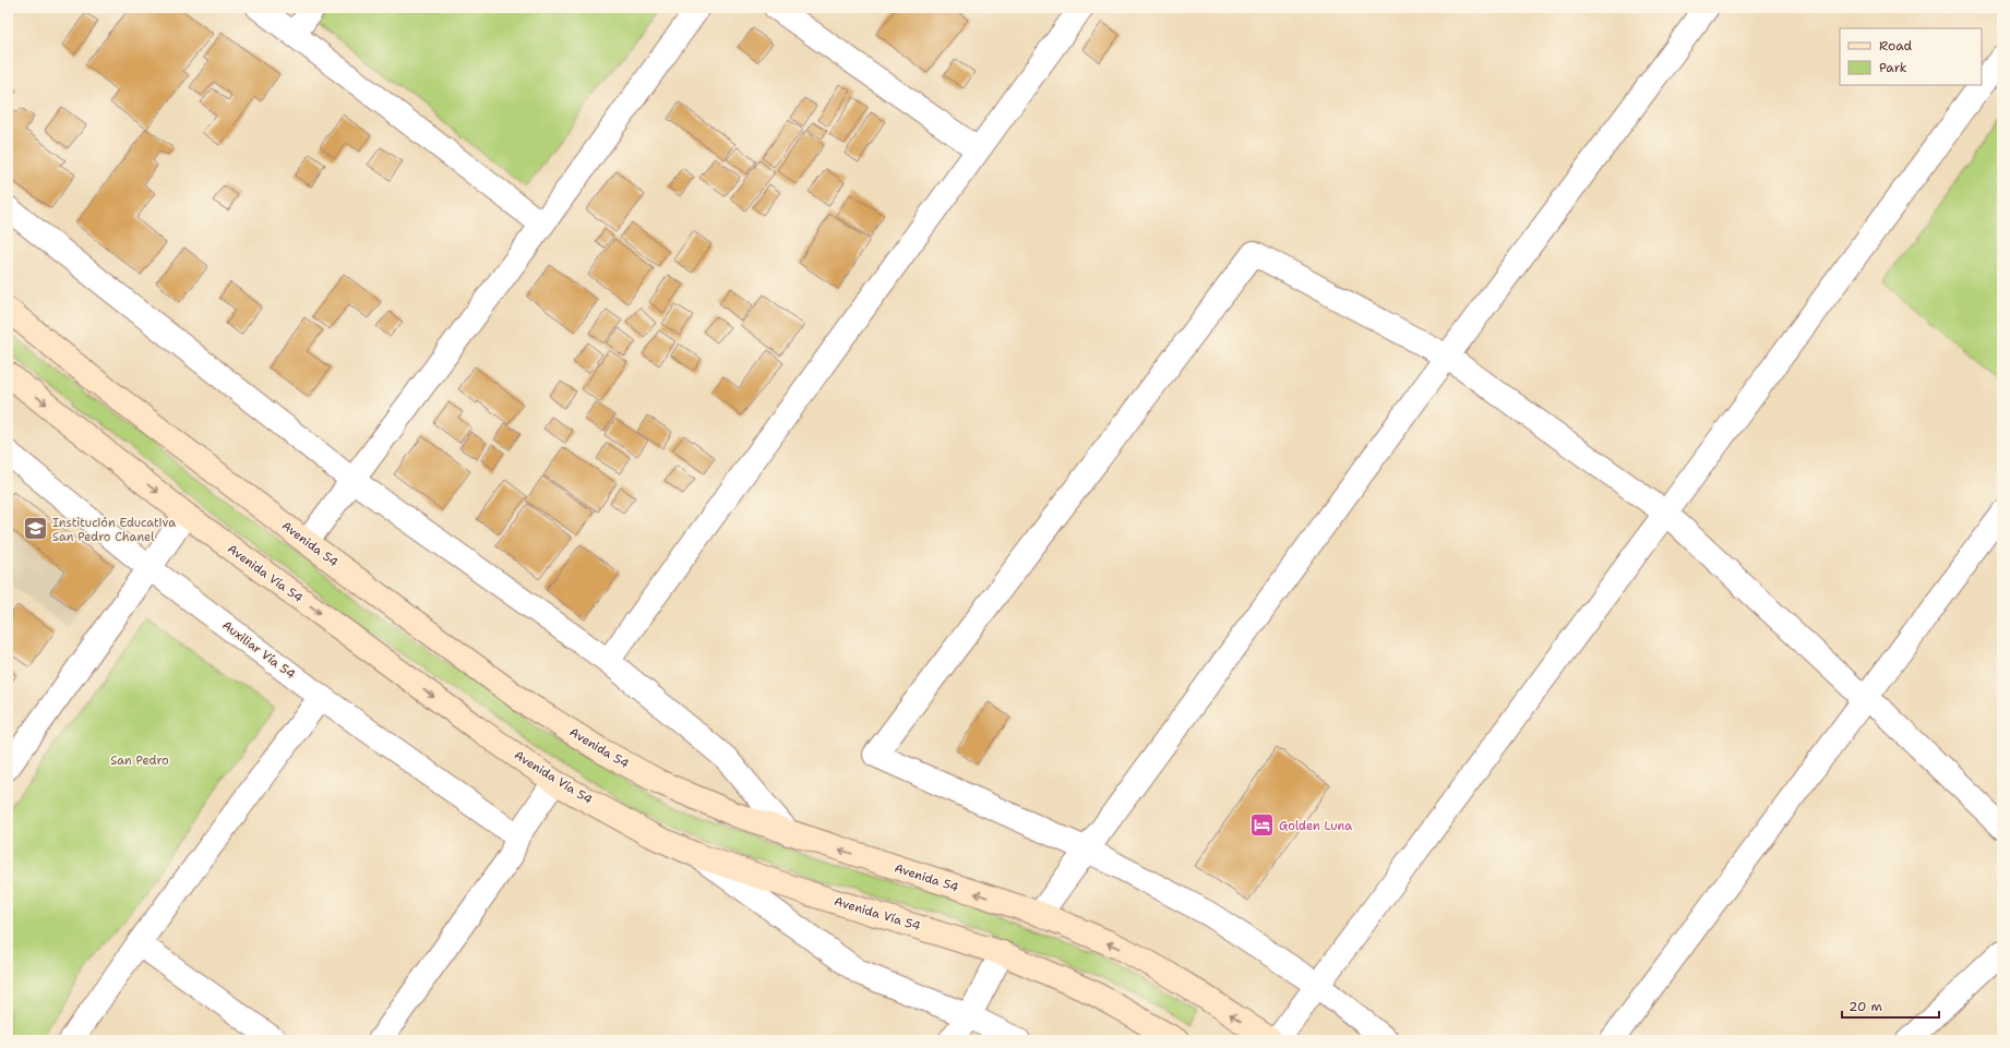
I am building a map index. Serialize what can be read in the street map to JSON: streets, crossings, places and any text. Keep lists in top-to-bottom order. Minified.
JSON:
{"streets":{"main road":["Avenida 54","Avenida Vía 54"],"street":["Auxiliar Vía 54"]},"one_way":["Avenida 54","Avenida Vía 54"],"parks":["San Pedro"],"places":{"school or university":["Institución Educativa San Pedro Chanel"],"hotel":["Golden Luna"]},"legend":["Road","Park"],"scale_bar":"20 m"}
